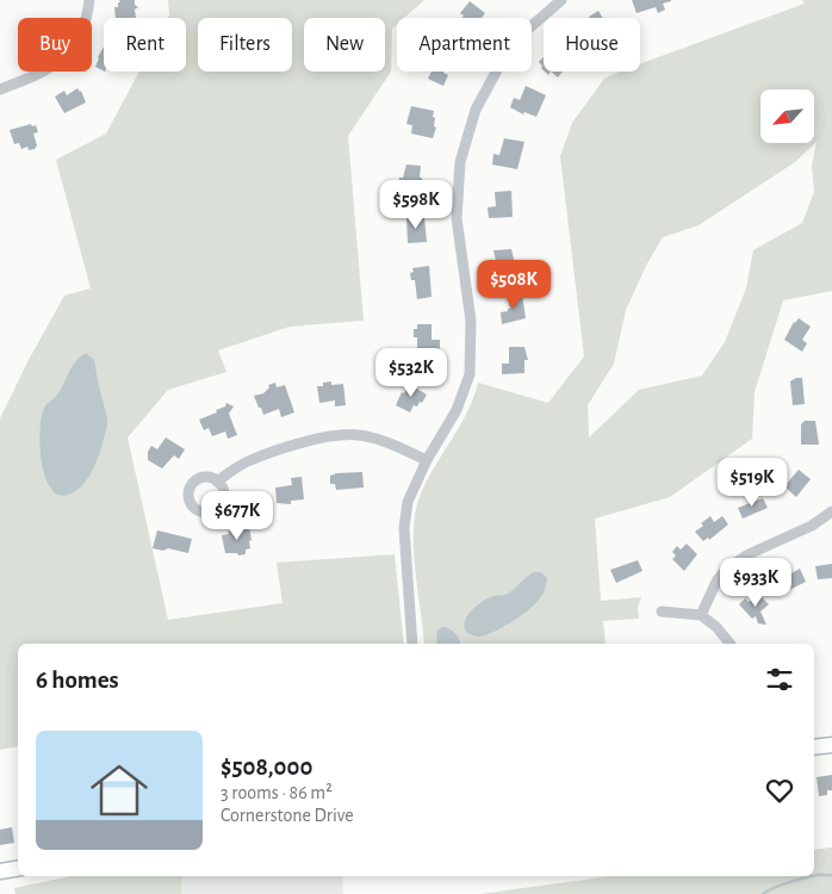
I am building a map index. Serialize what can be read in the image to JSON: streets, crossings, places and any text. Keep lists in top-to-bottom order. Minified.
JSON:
{"north":"bottom left","page":{"chip":["Buy","Rent","Filters","New","Apartment","House"],"price":["$598K","$508K","$532K","$519K","$677K","$933K"],"heading":"6 homes","list":[{"name":"$508,000","note":"3 rooms · 86 m² · Cornerstone Drive"}]}}
